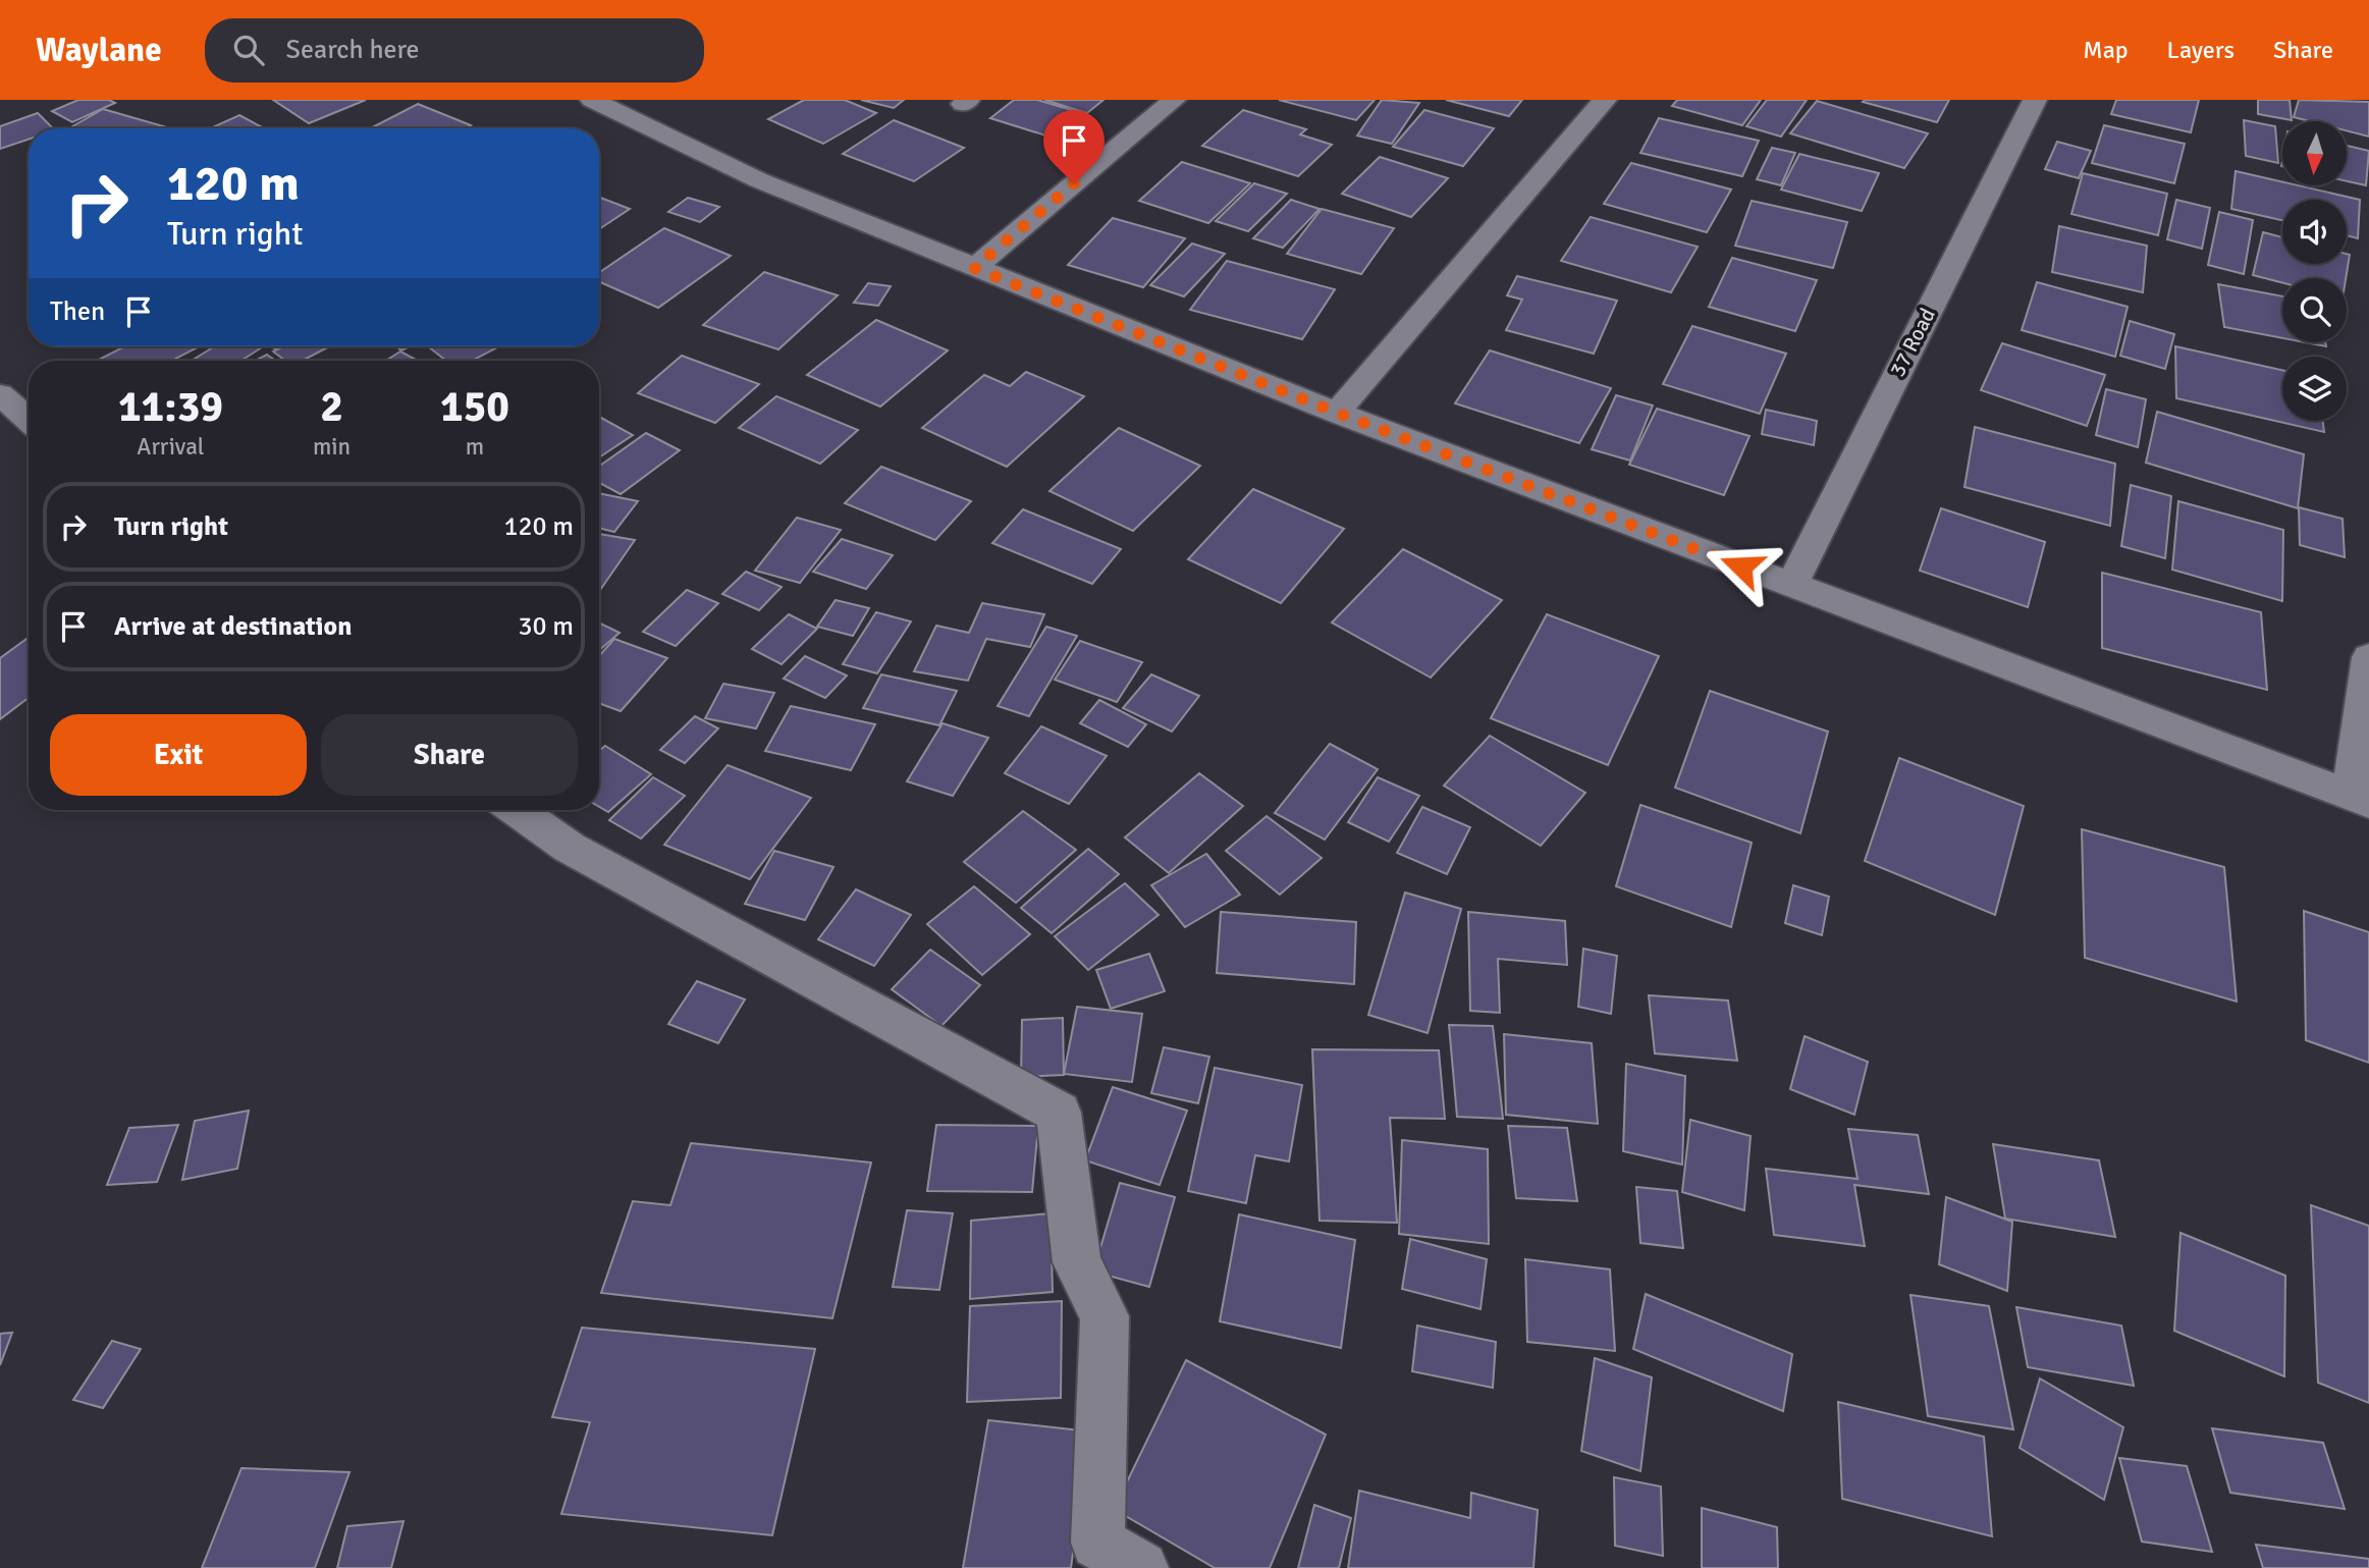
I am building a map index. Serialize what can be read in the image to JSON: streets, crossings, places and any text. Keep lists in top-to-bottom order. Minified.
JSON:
{"streets":{"street":["37 Road"]},"north":"bottom","page":{"header":"Waylane","search":"Search here","nav":["Map","Layers","Share"],"turn":["120 m","Turn right"],"then":"Then","eta":["11:39","Arrival","2","min","150","m"],"list":[{"name":"Turn right","value":"120 m"},{"name":"Arrive at destination","value":"30 m"}],"buttons":["Exit","Share"]}}
